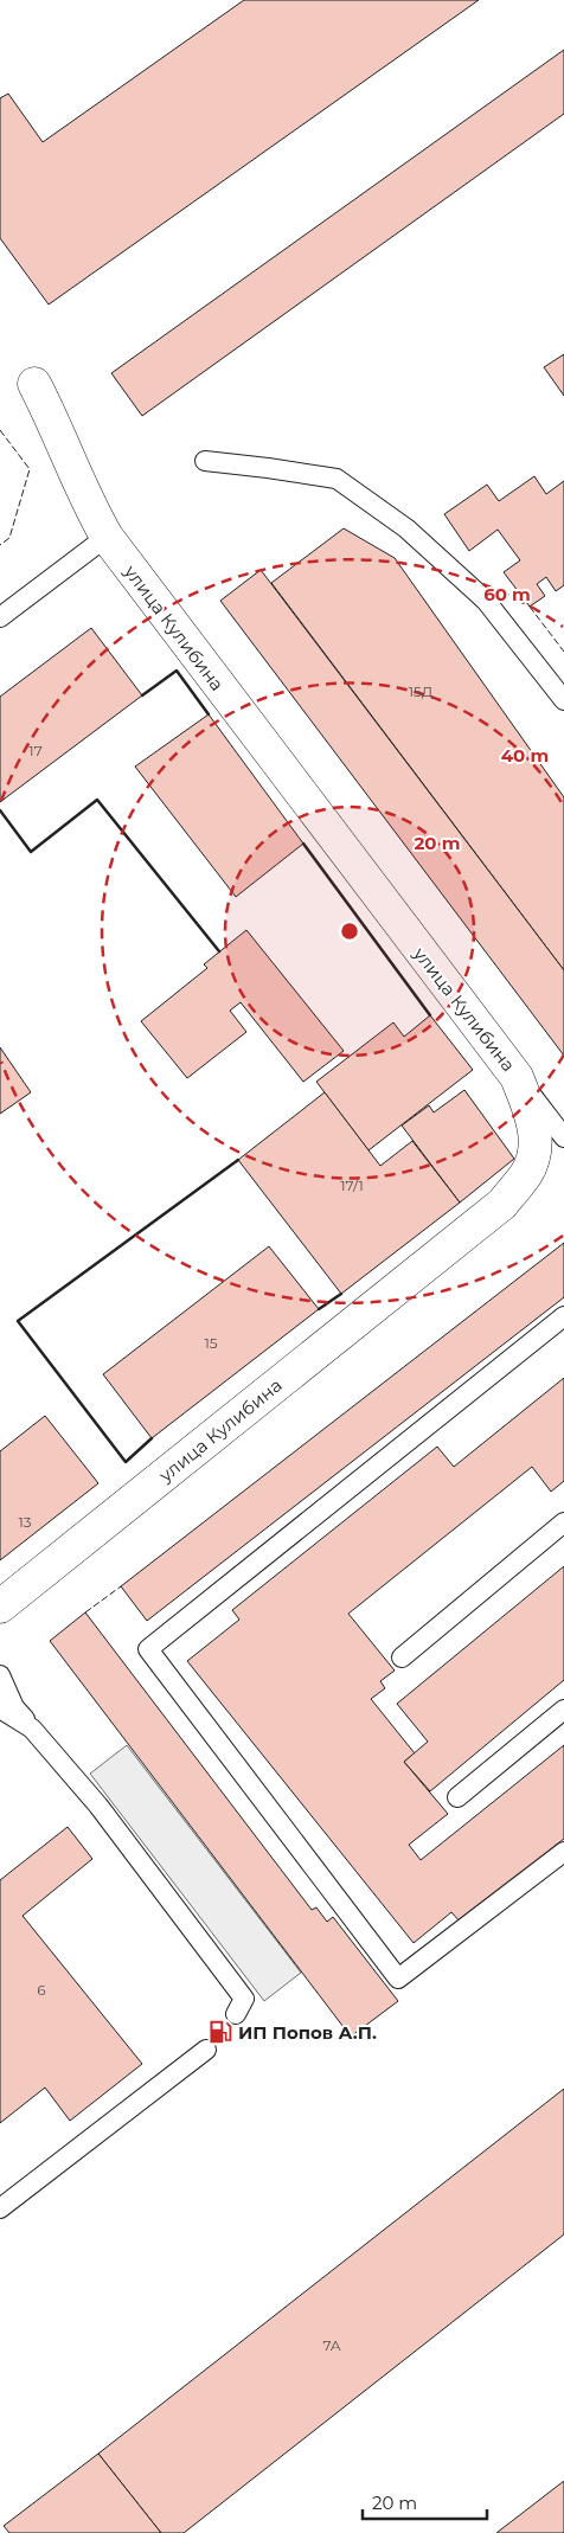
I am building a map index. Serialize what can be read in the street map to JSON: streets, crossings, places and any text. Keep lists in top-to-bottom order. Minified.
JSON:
{"streets":{"street":["улица Кулибина"]},"places":{"fuel station":["ИП Попов А.П."]},"house_numbers":["15Д","17","17/1","15","13","6","7А"],"scale_bar":"20 m","rings":["60 m","40 m","20 m"]}
